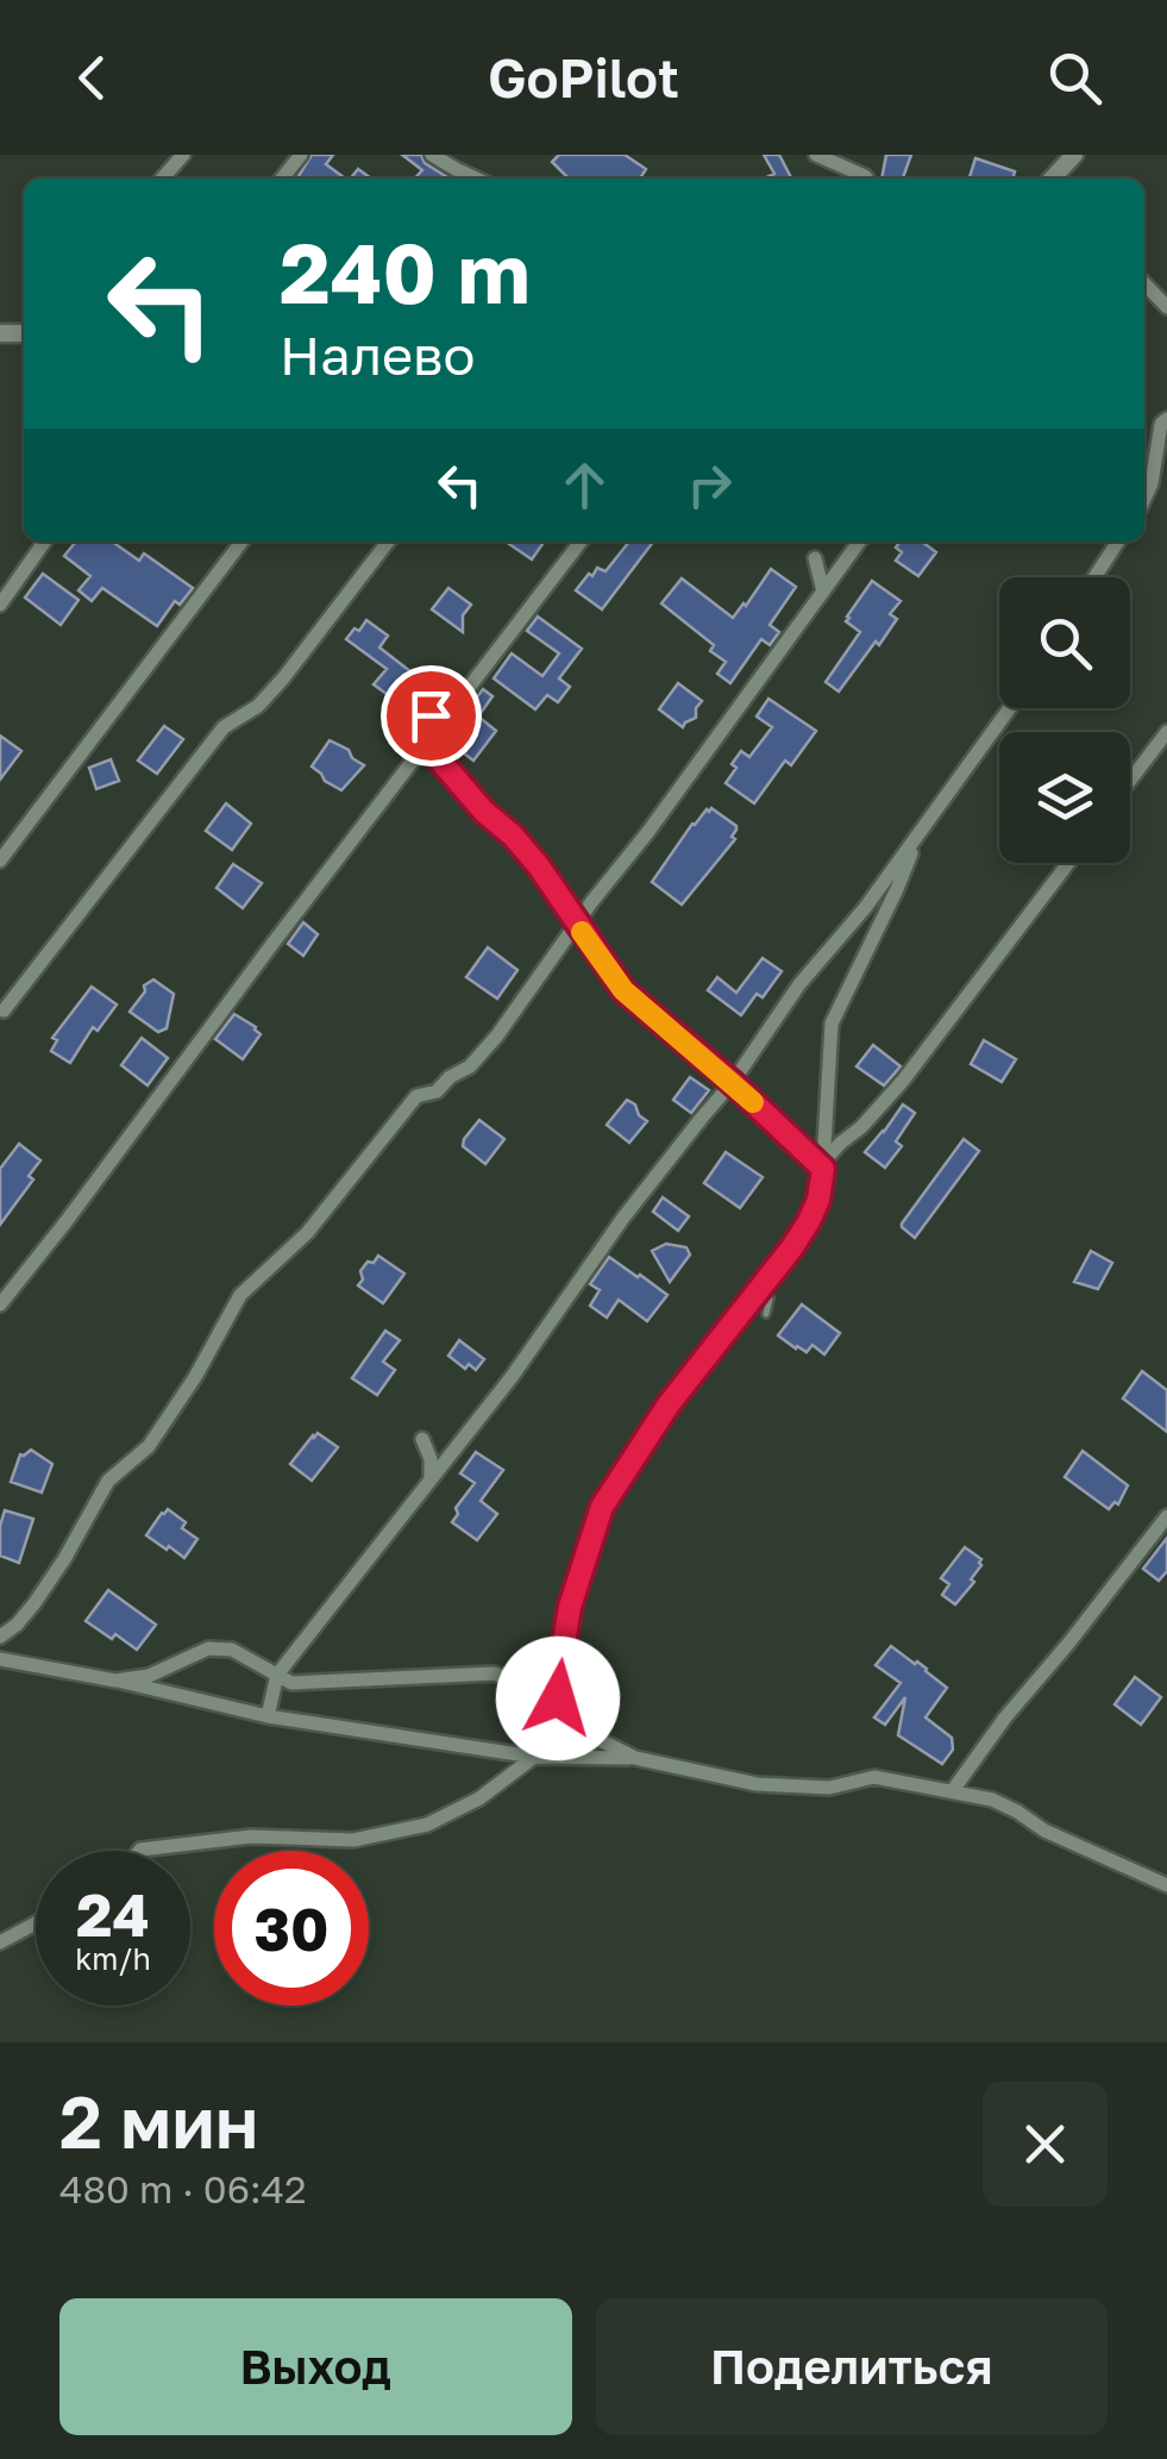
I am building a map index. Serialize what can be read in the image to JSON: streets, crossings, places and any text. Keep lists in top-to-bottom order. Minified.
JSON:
{"page":{"header":"GoPilot","turn":["240 m","Налево"],"speed":"24 km/h","limit":"30","heading":["2 мин","480 m · 06:42"],"buttons":["Выход","Поделиться"]}}
